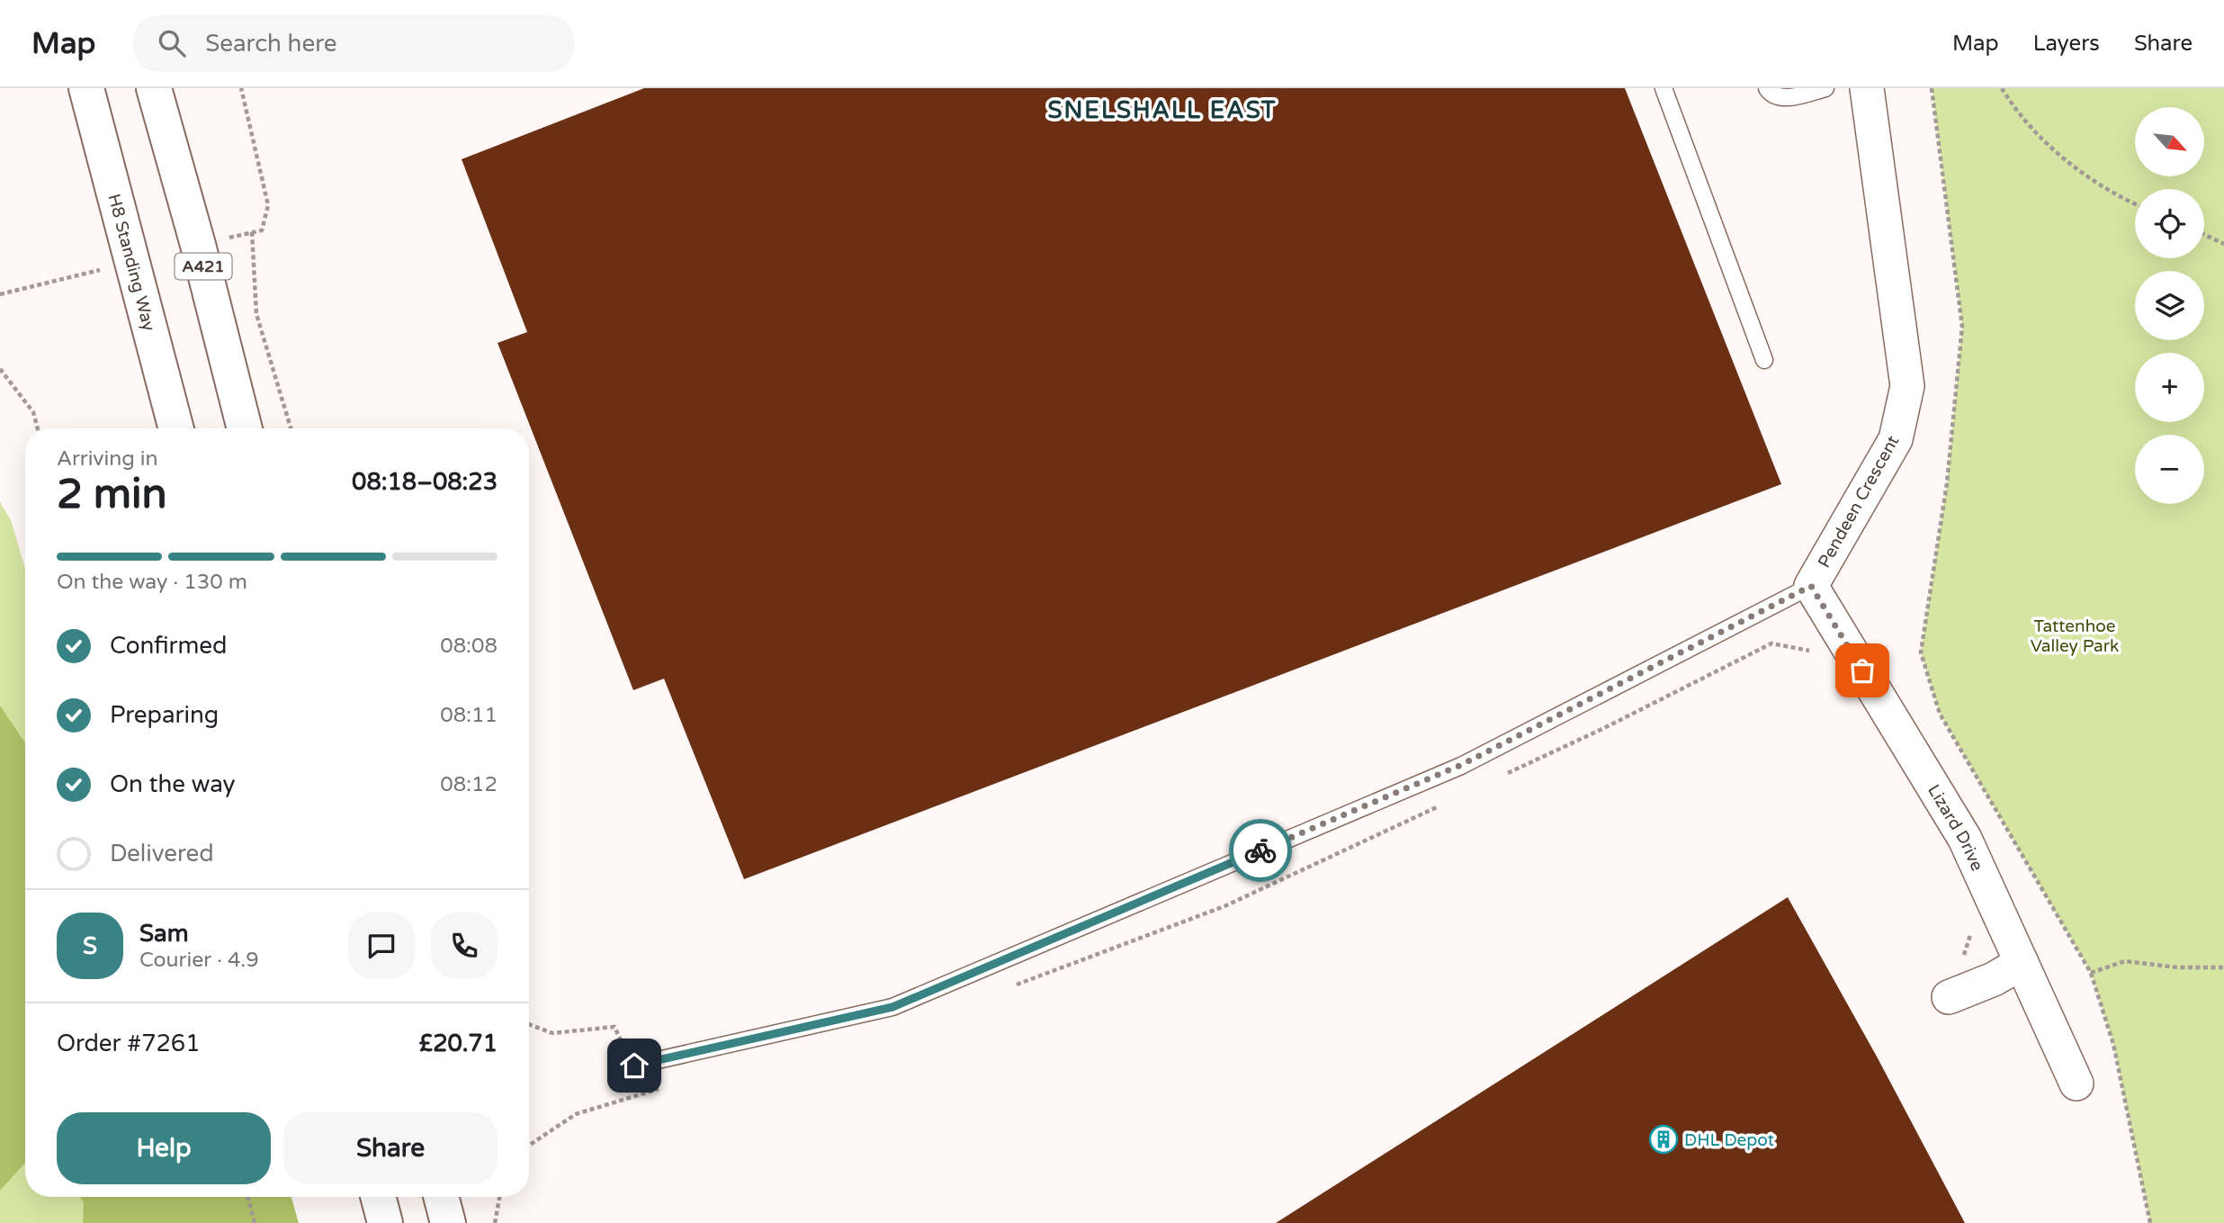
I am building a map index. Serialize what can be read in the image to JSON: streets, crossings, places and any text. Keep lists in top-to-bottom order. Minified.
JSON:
{"streets":{"highway":["H8 Standing Way","A421"],"street":["Pendeen Crescent","Lizard Drive"]},"crossings":[["Pendeen Crescent","Lizard Drive"]],"districts":["SNELSHALL EAST"],"parks":["Tattenhoe Valley Park"],"places":{"building":["DHL Depot"]},"north":"bottom right","page":{"header":"Map","search":"Search here","nav":["Map","Layers","Share"],"map_buttons":["+","−"],"heading":["2 min","Arriving in","08:18–08:23"],"panel":["Sam","Courier · 4.9","Order #7261","£20.71"],"bar":"On the way · 130 m","list":[["Confirmed","08:08"],["Preparing","08:11"],["On the way","08:12"],"Delivered"],"round":"S","buttons":["Help","Share"]}}
